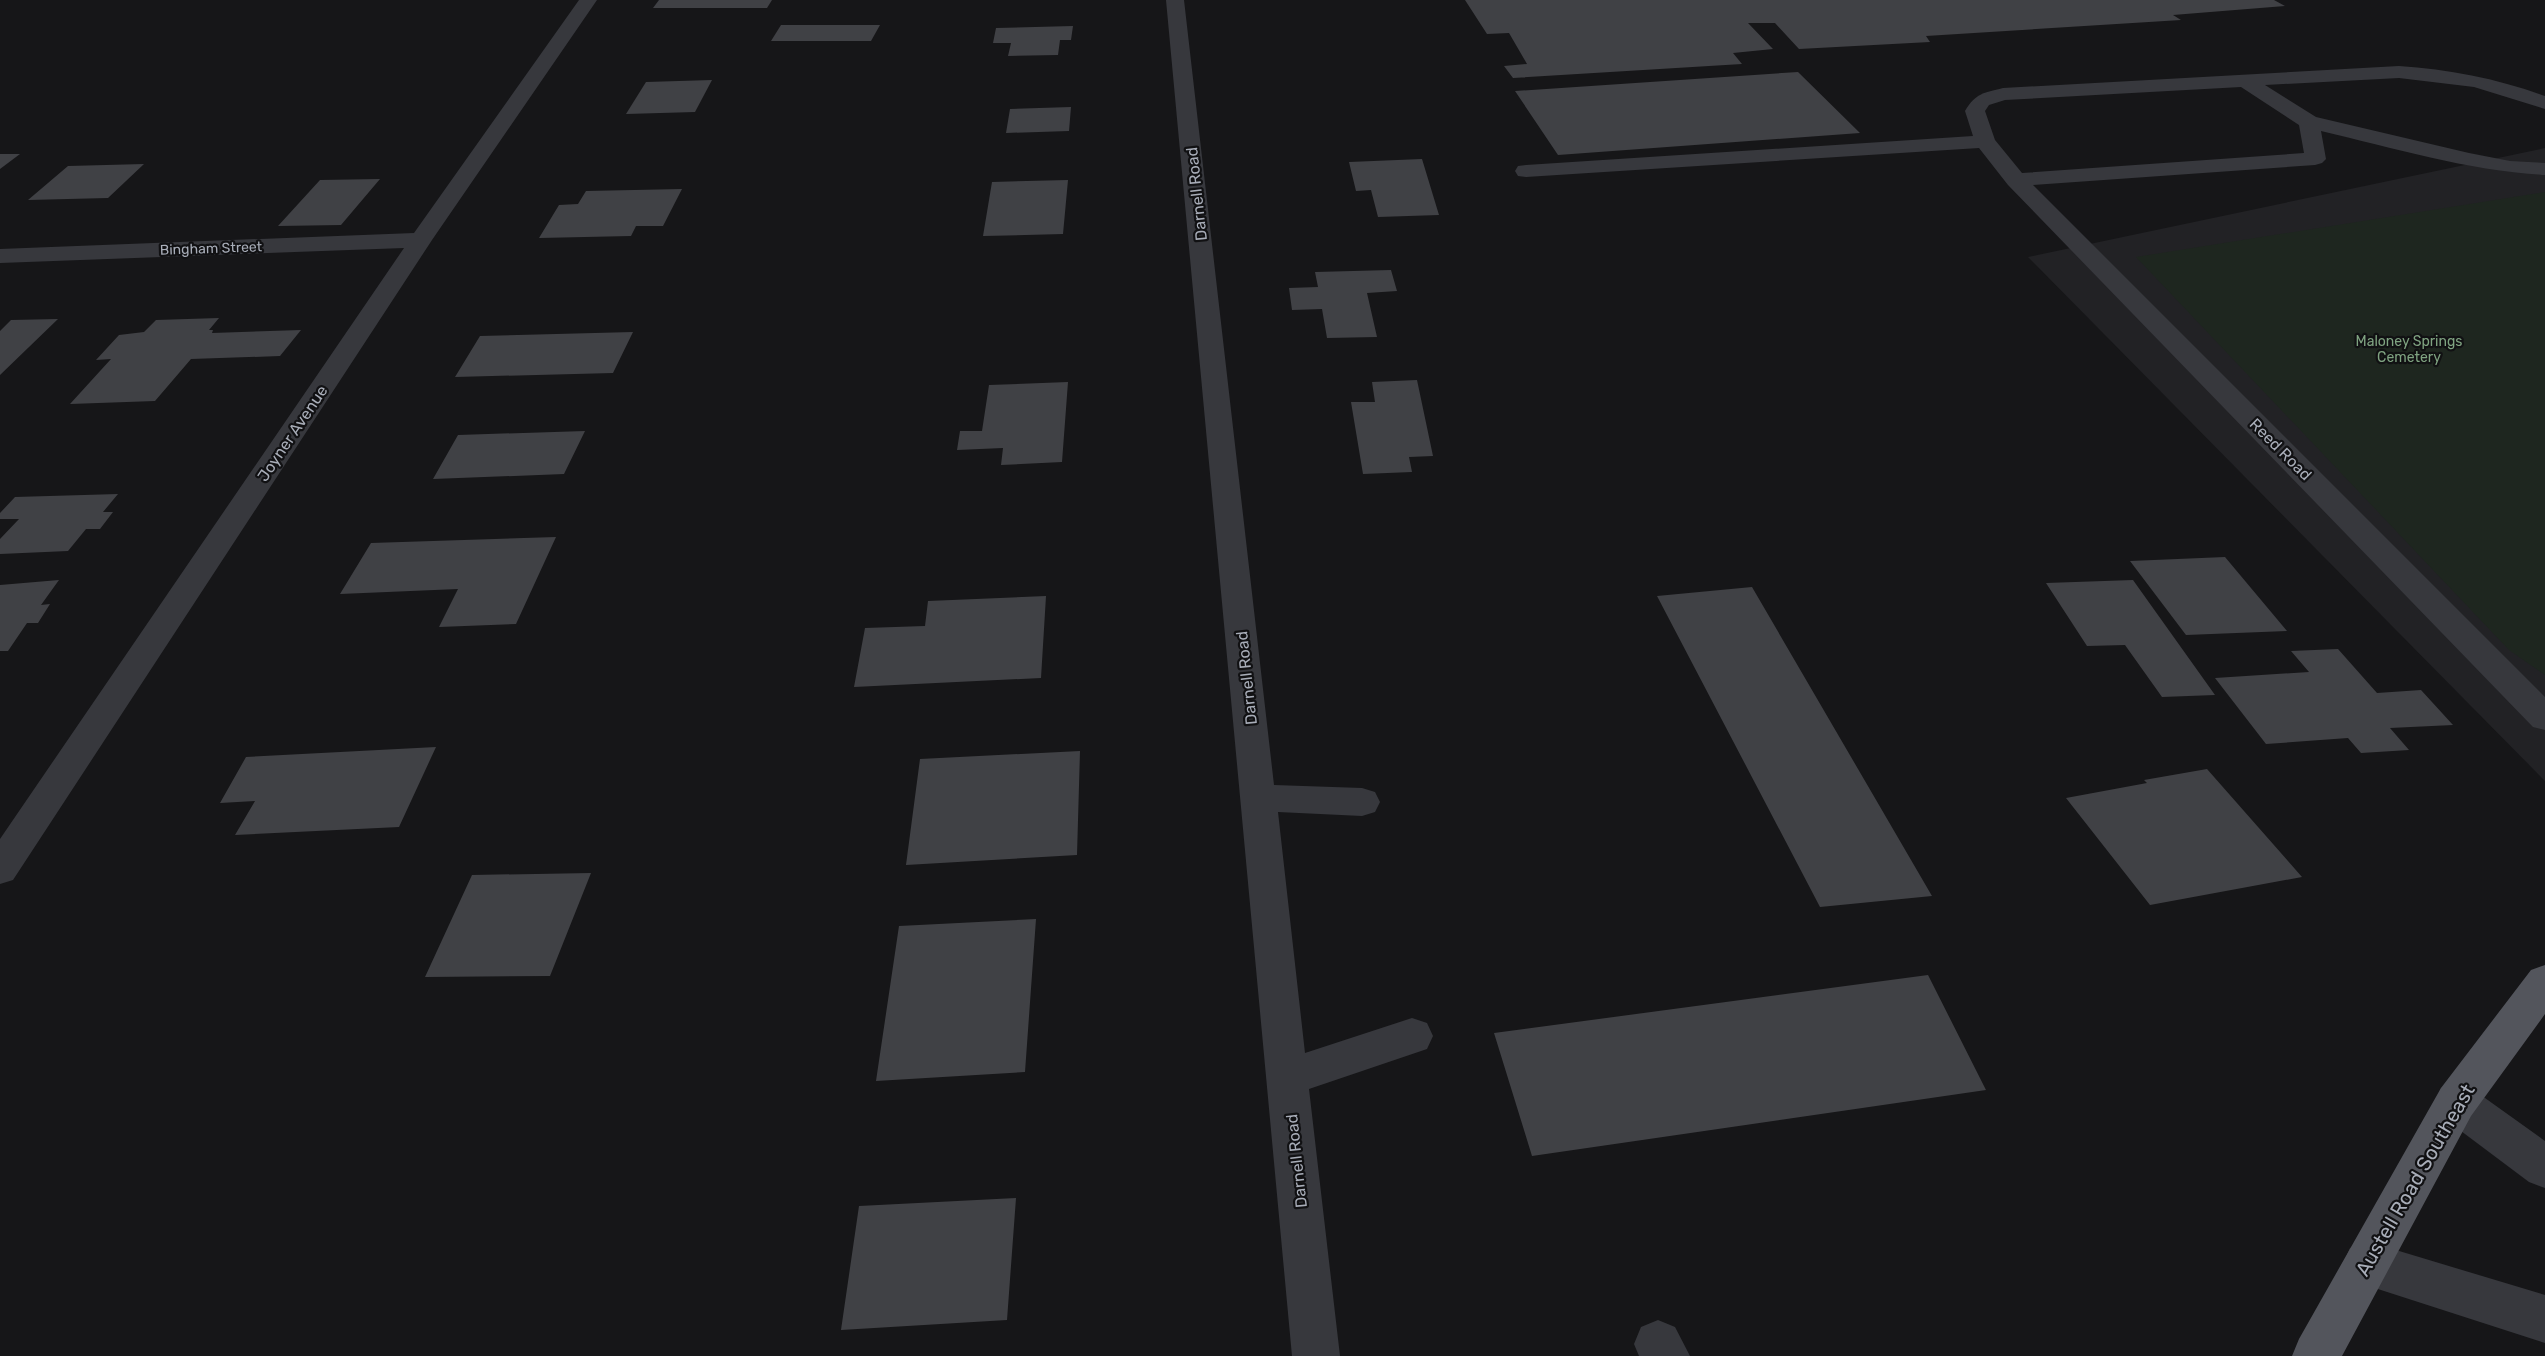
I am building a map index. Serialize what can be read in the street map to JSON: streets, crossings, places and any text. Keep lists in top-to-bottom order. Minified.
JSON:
{"streets":{"main road":["Austell Road Southeast"],"street":["Darnell Road","Bingham Street","Joyner Avenue","Reed Road"]},"crossings":[["Bingham Street","Joyner Avenue"]],"parks":["Maloney Springs Cemetery"]}
